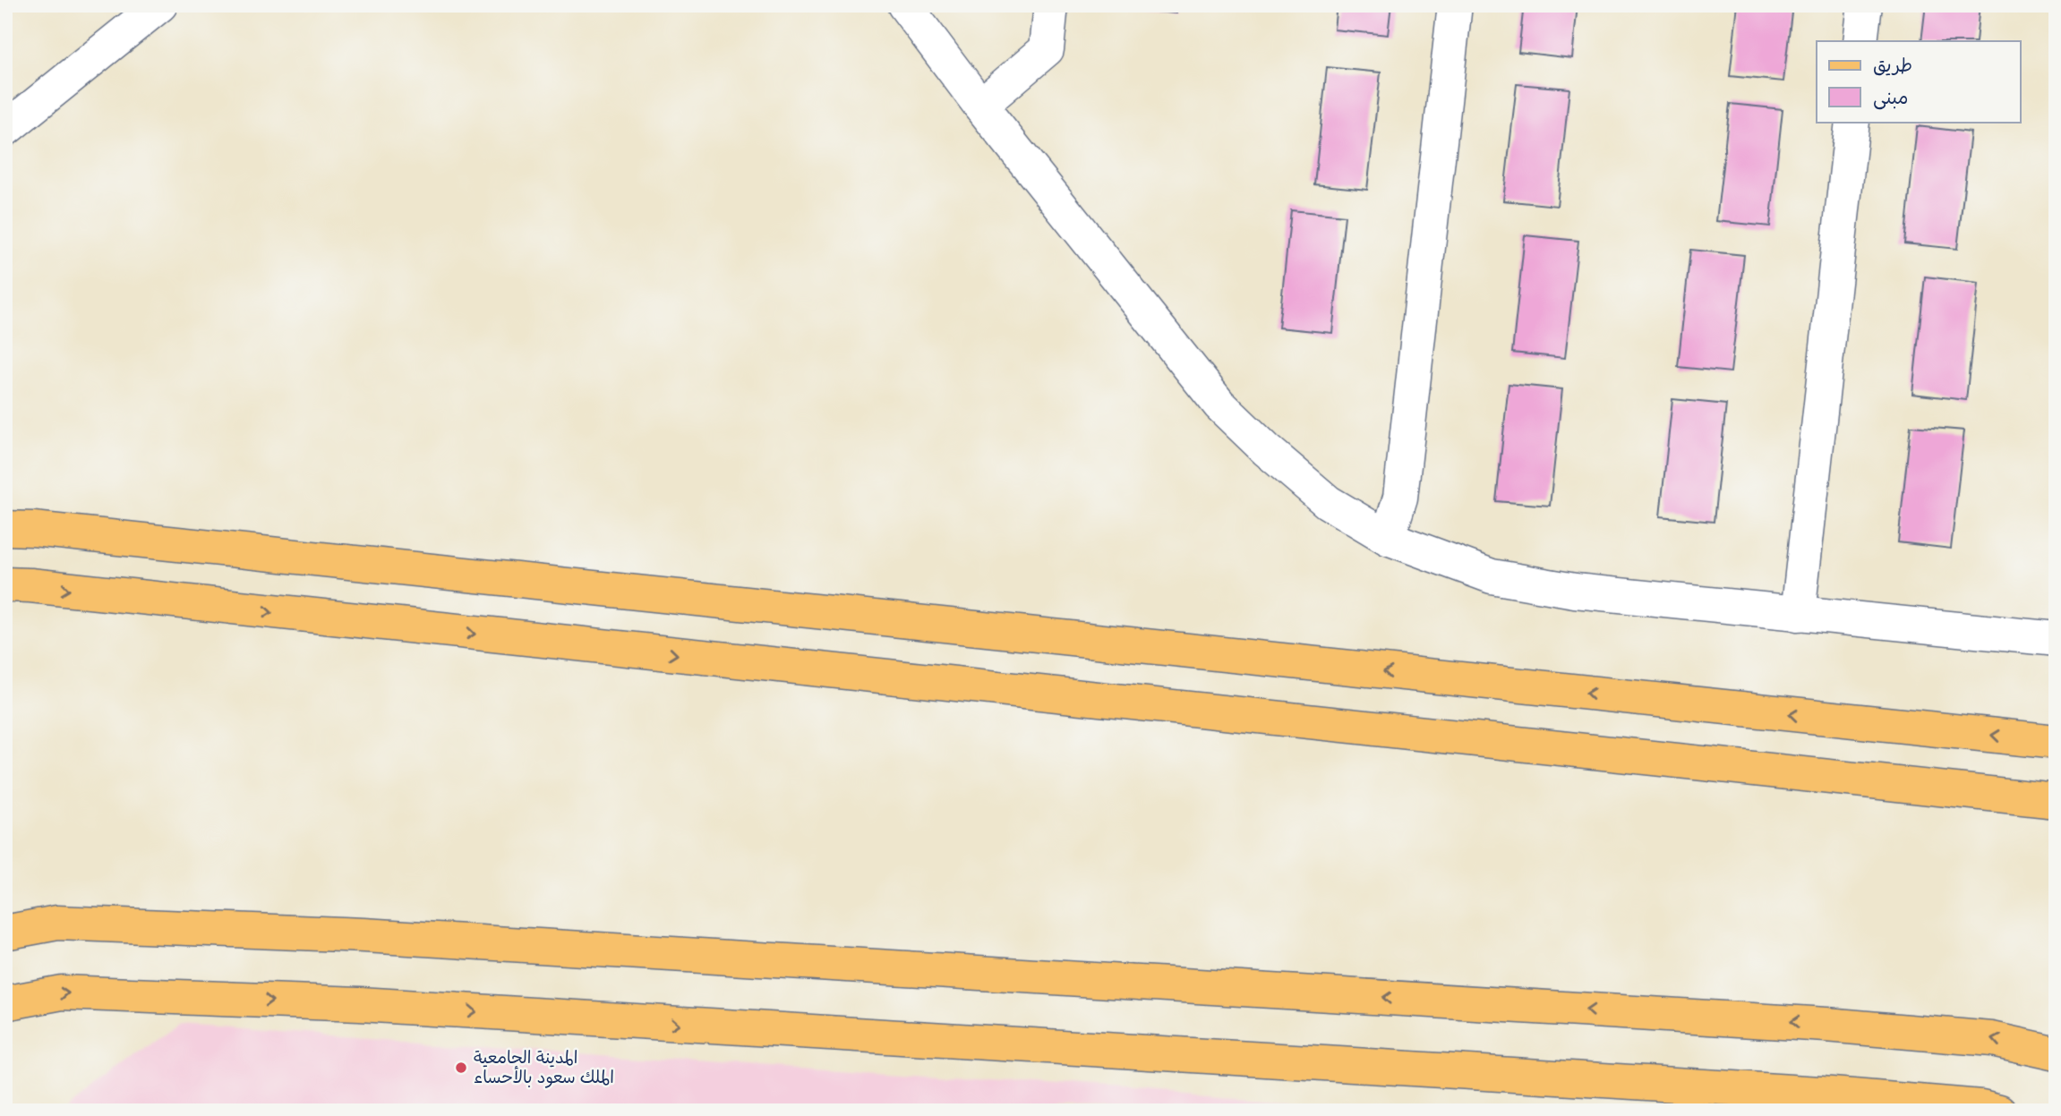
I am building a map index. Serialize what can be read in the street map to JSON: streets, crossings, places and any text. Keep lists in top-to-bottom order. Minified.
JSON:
{"places":["المدينة الجامعية الملك سعود بالأحساء"],"legend":["طريق","مبنى"]}
